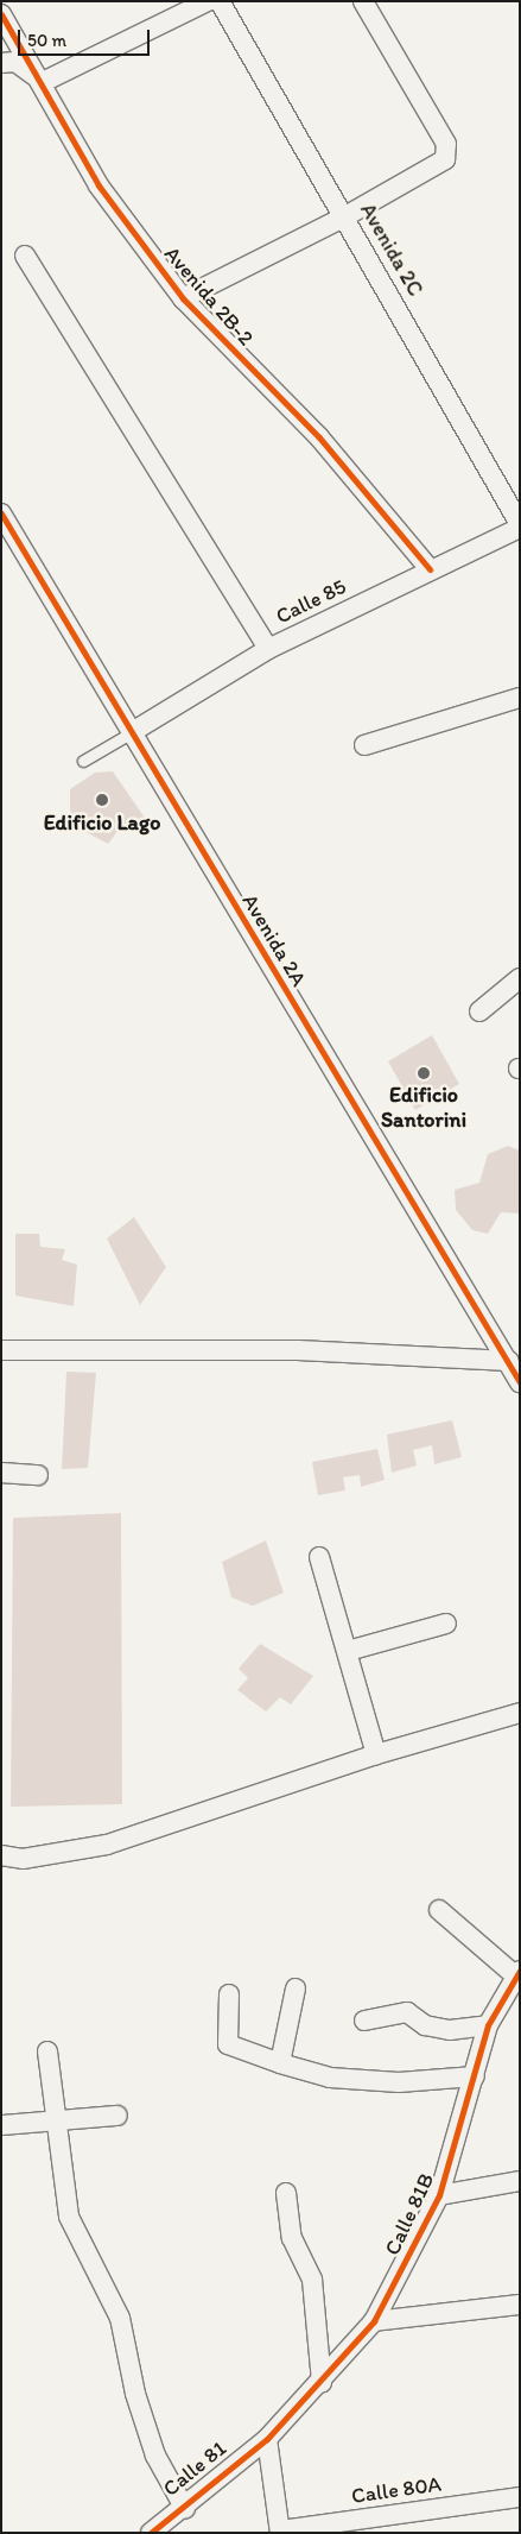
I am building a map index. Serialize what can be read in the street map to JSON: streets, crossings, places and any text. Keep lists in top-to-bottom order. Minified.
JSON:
{"streets":{"street":["Avenida 2C","Avenida 2B-2","Calle 85","Avenida 2A","Calle 81B","Calle 81","Calle 80A"]},"crossings":[["Avenida 2C","Calle 85"],["Avenida 2B-2","Calle 85"],["Calle 85","Avenida 2A"],["Calle 81B","Calle 81"]],"places":["Edificio Lago","Edificio Santorini"],"scale_bar":"50 m"}
